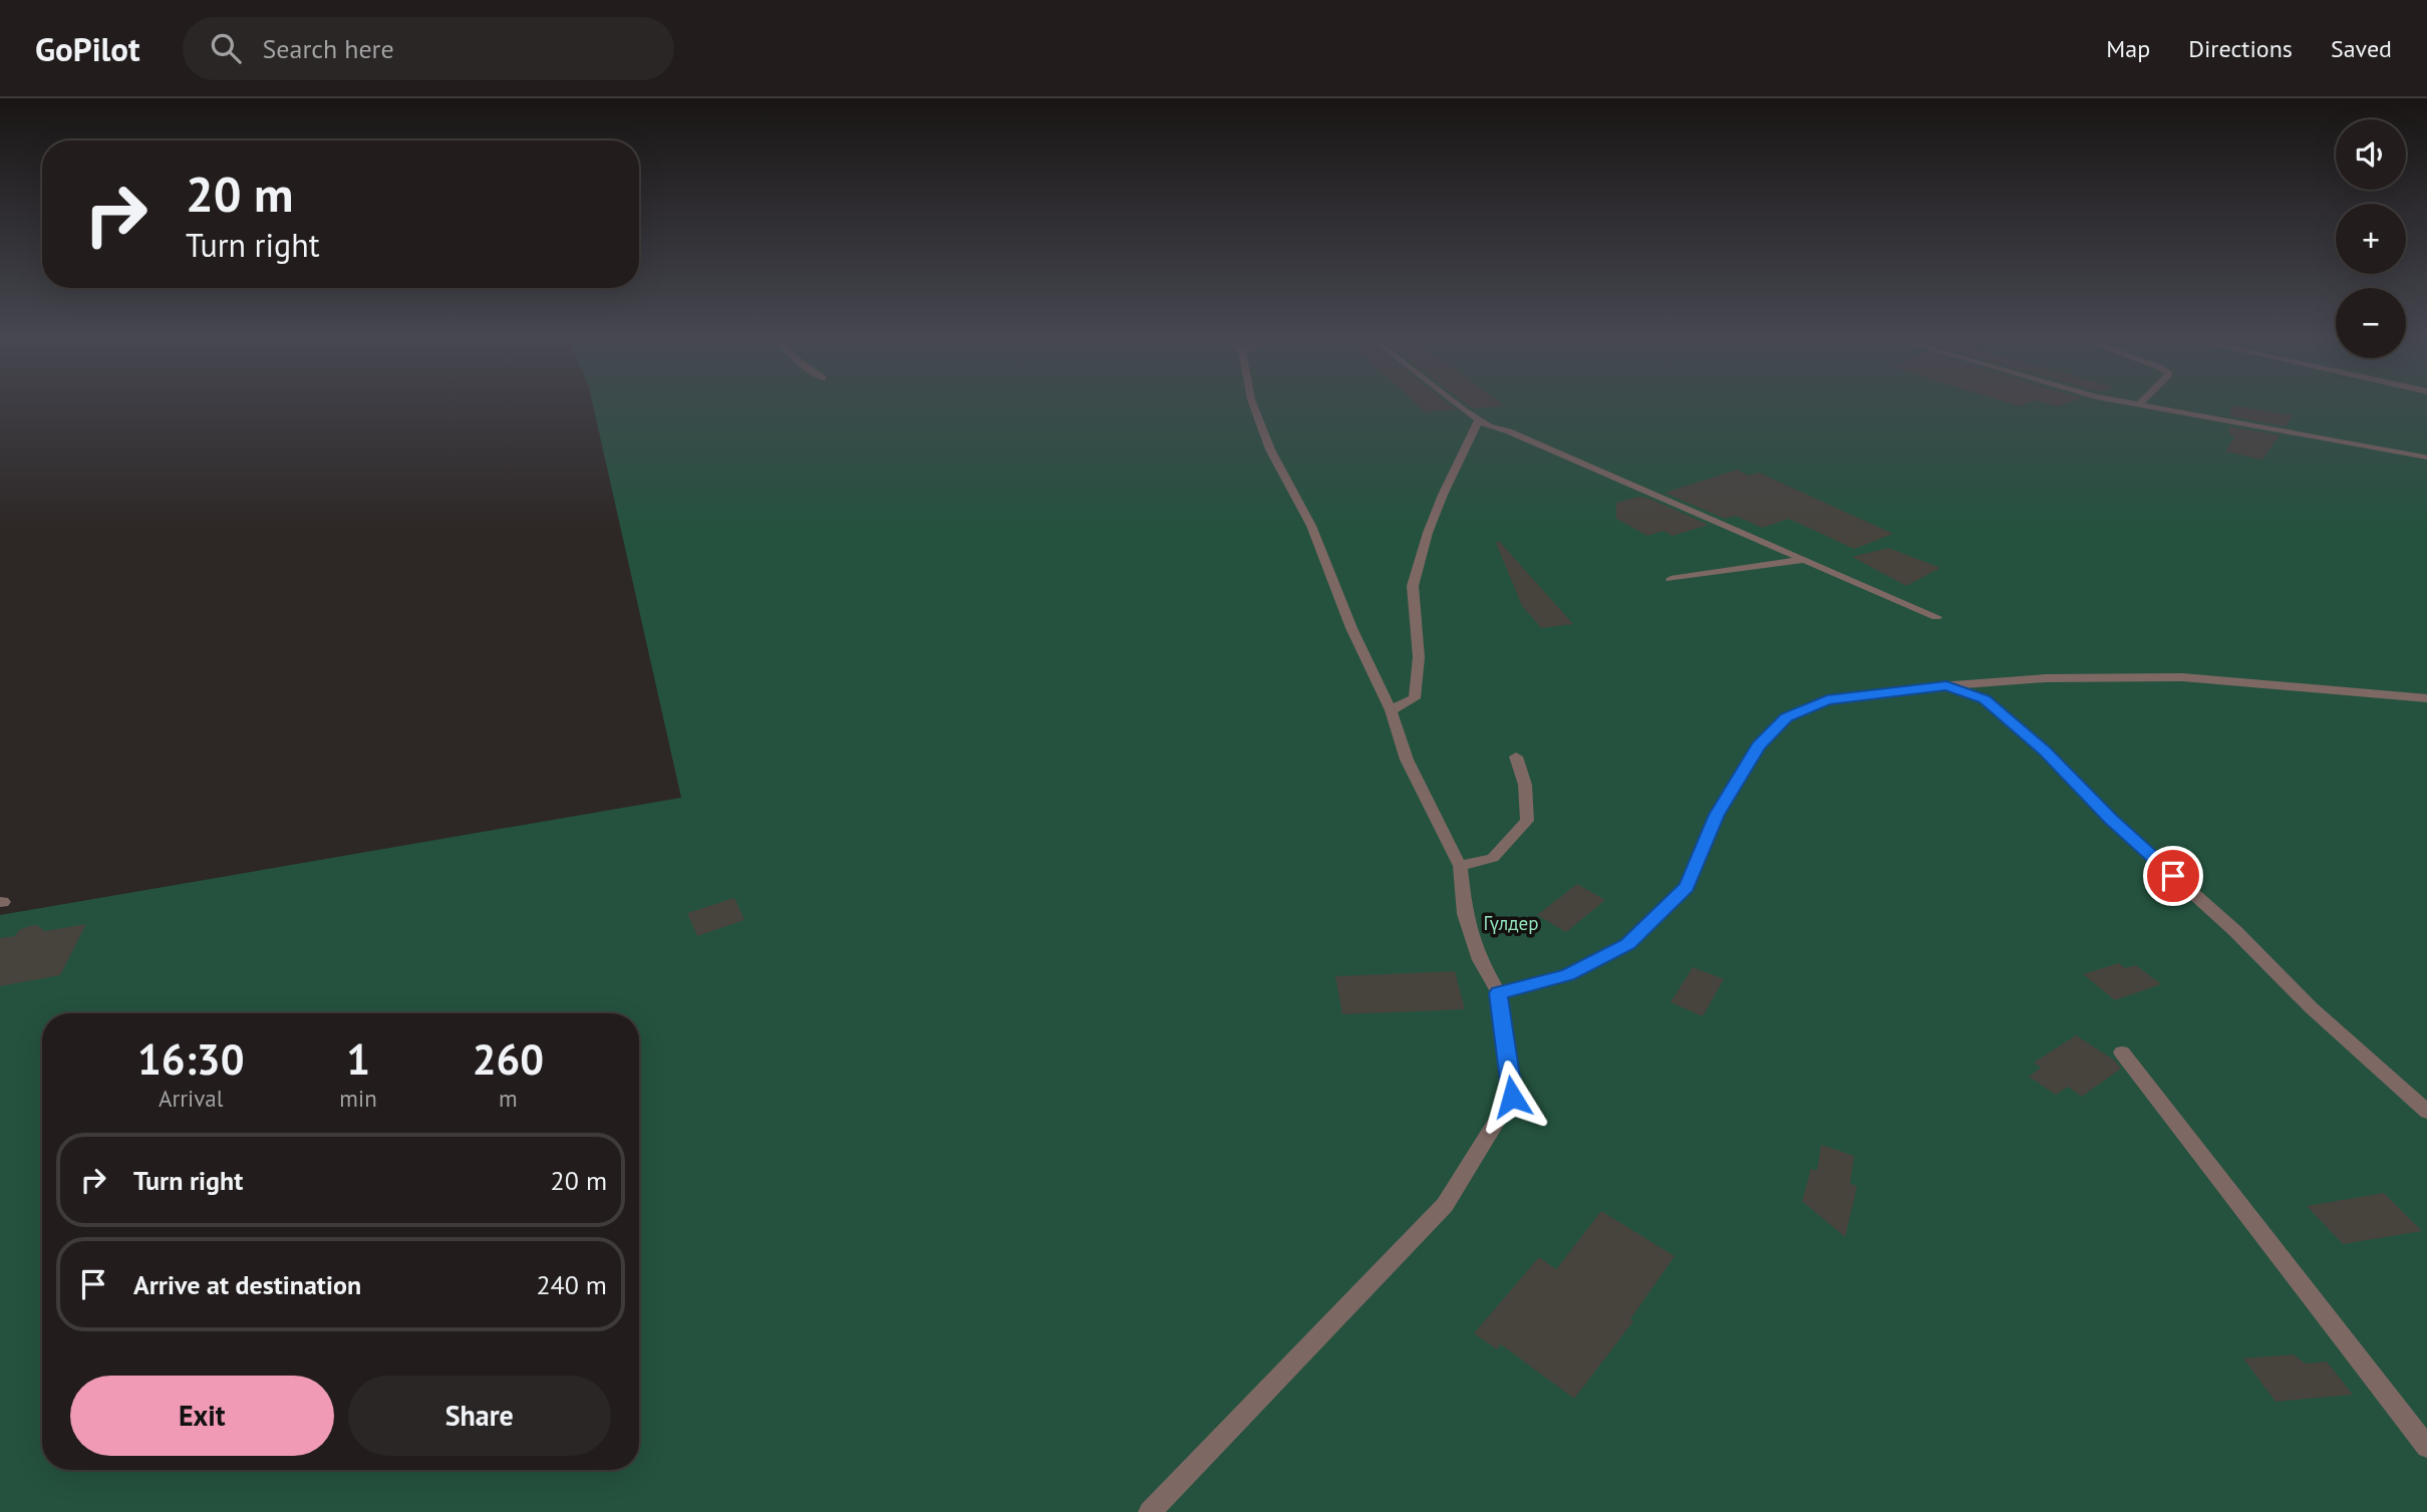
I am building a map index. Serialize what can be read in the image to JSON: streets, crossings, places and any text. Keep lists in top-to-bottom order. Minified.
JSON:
{"parks":["Гүлдер"],"page":{"header":"GoPilot","search":"Search here","nav":["Map","Directions","Saved"],"map_buttons":["+","−"],"turn":["20 m","Turn right"],"eta":["16:30","Arrival","1","min","260","m"],"list":[{"name":"Turn right","value":"20 m"},{"name":"Arrive at destination","value":"240 m"}],"buttons":["Exit","Share"]}}
